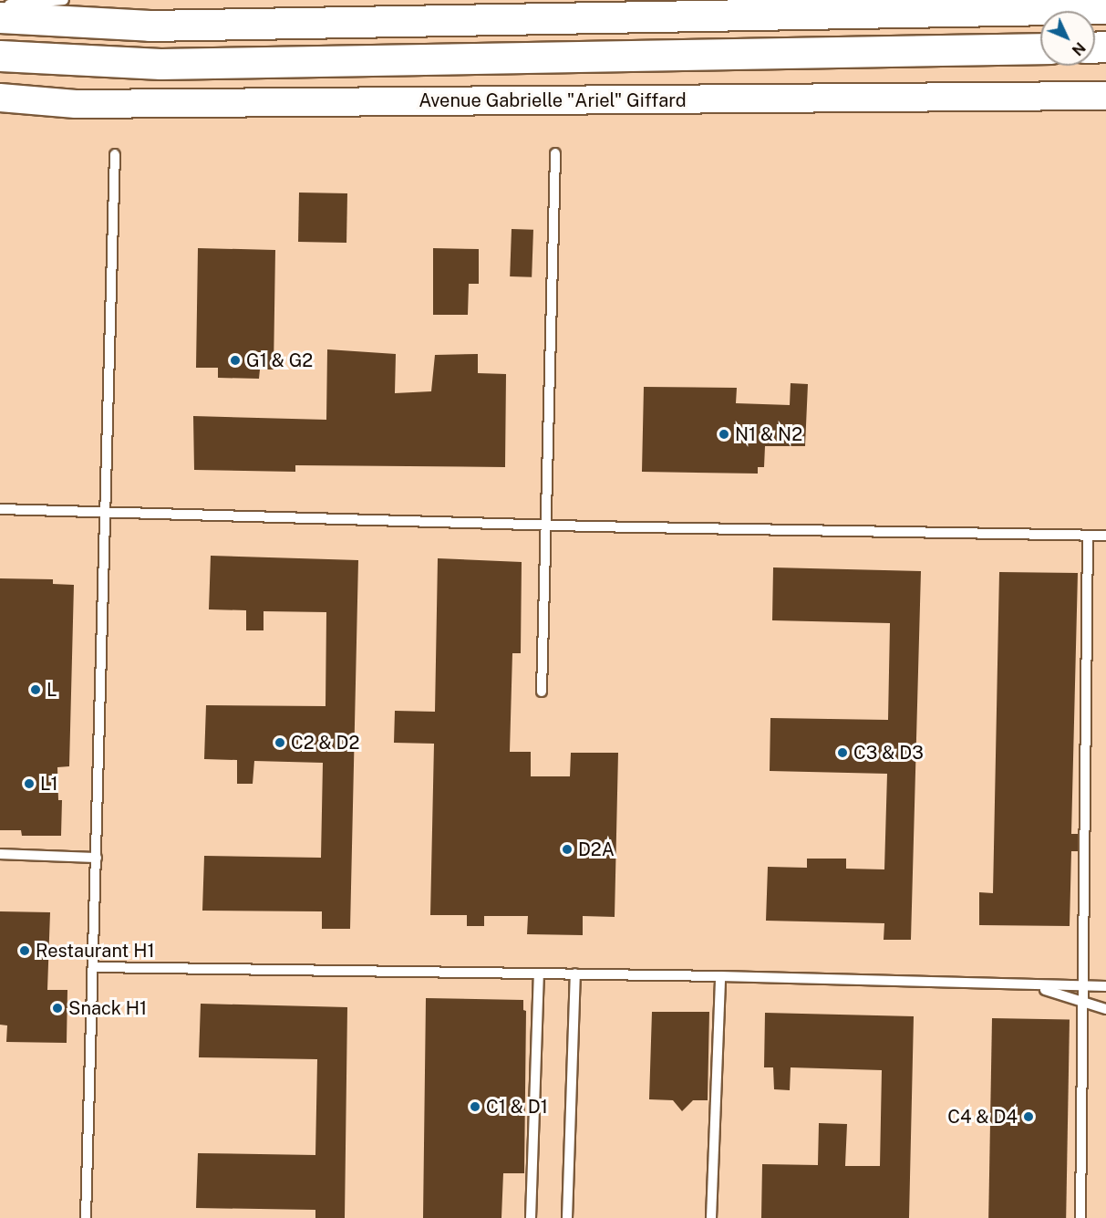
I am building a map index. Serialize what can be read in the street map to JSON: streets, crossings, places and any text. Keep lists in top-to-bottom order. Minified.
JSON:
{"streets":{"street":["Avenue Gabrielle \"Ariel\" Giffard"]},"places":["G1 & G2","N1 & N2","L","C2 & D2","C3 & D3","L1","D2A","Restaurant H1","Snack H1","C1 & D1","C4 & D4"],"north":"bottom right"}
